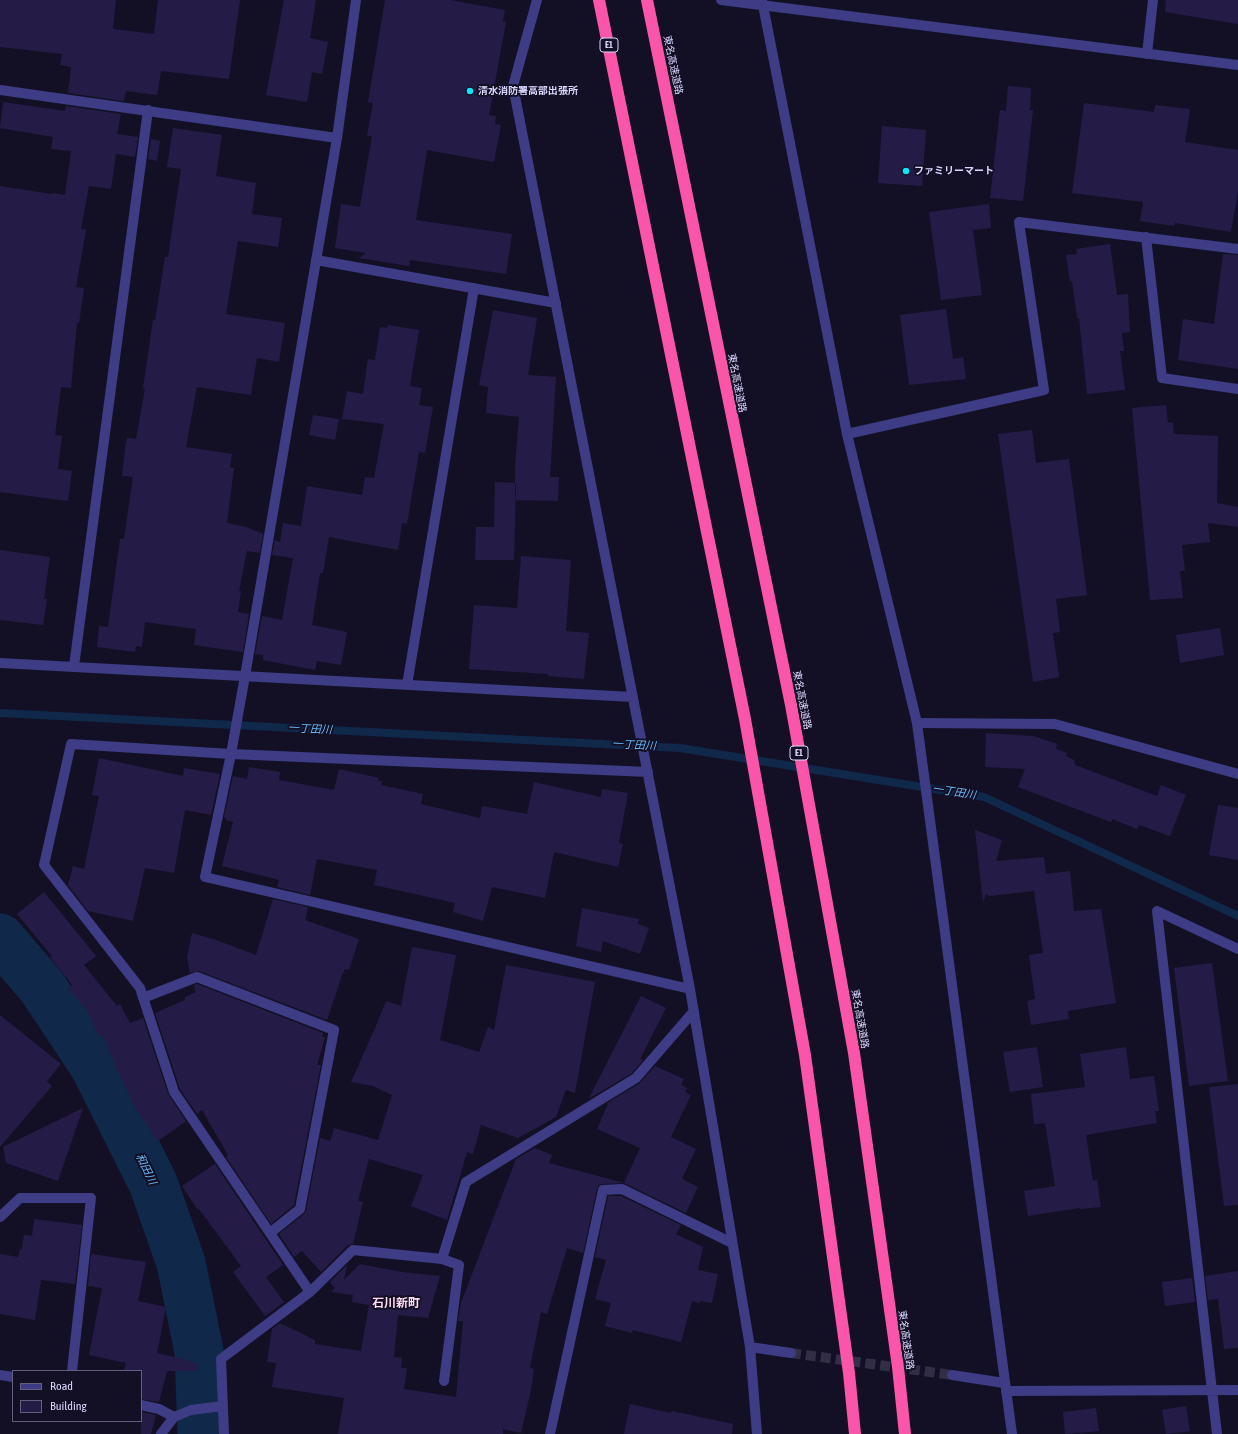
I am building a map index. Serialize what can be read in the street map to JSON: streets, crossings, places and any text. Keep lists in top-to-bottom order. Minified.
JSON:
{"streets":{"highway":["E1","東名高速道路"]},"districts":["石川新町"],"water":["一丁田川","和田川"],"places":["清水消防署高部出張所","ファミリーマート"],"legend":["Road","Building"]}
